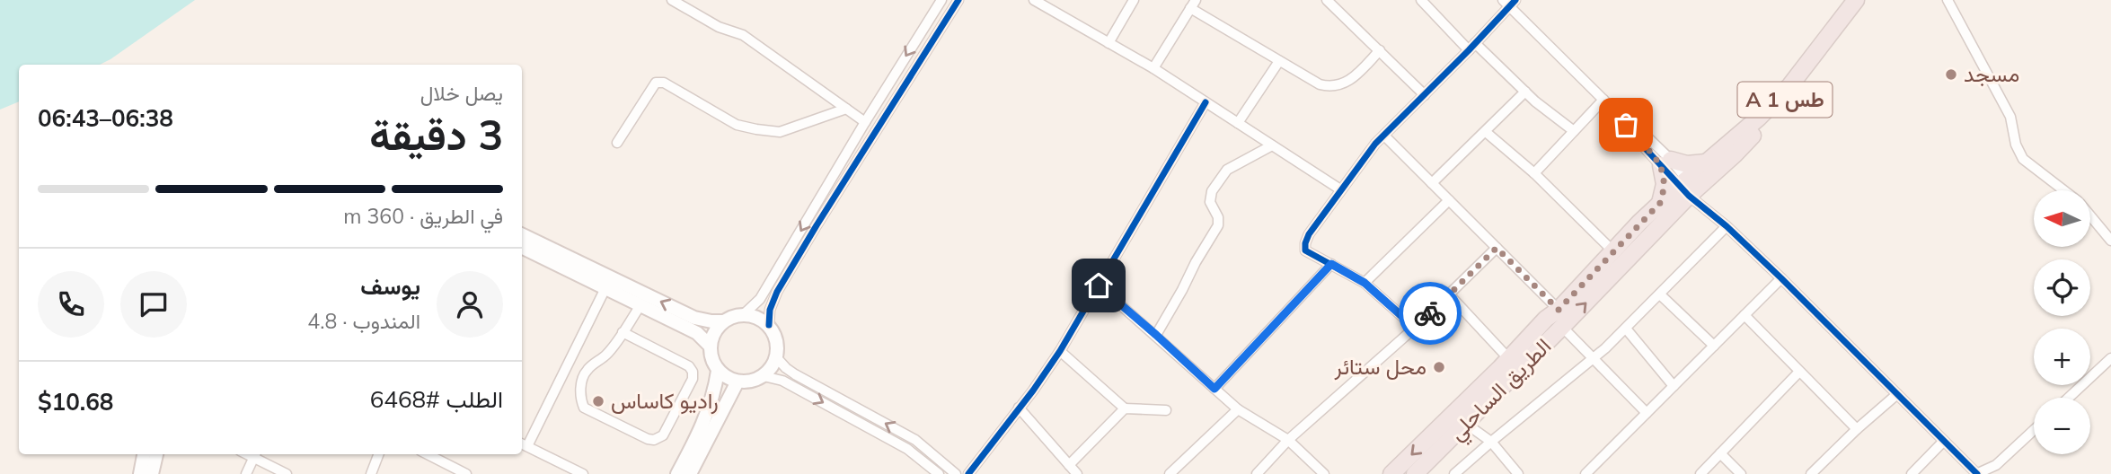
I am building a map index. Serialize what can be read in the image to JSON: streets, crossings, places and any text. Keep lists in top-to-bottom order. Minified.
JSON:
{"streets":{"highway":["A 1 طس","الطريق الساحلي"]},"crossings":[["A 1 طس","الطريق الساحلي"]],"places":["مسجد","محل ستائر","راديو كاساس"],"north":"left","page":{"heading":["3 دقيقة","يصل خلال","06:38–06:43"],"panel":["يوسف","المندوب · 4.8","الطلب #6468","$10.68"],"bar":"في الطريق · 360 m","map_buttons":["+","−"]}}
